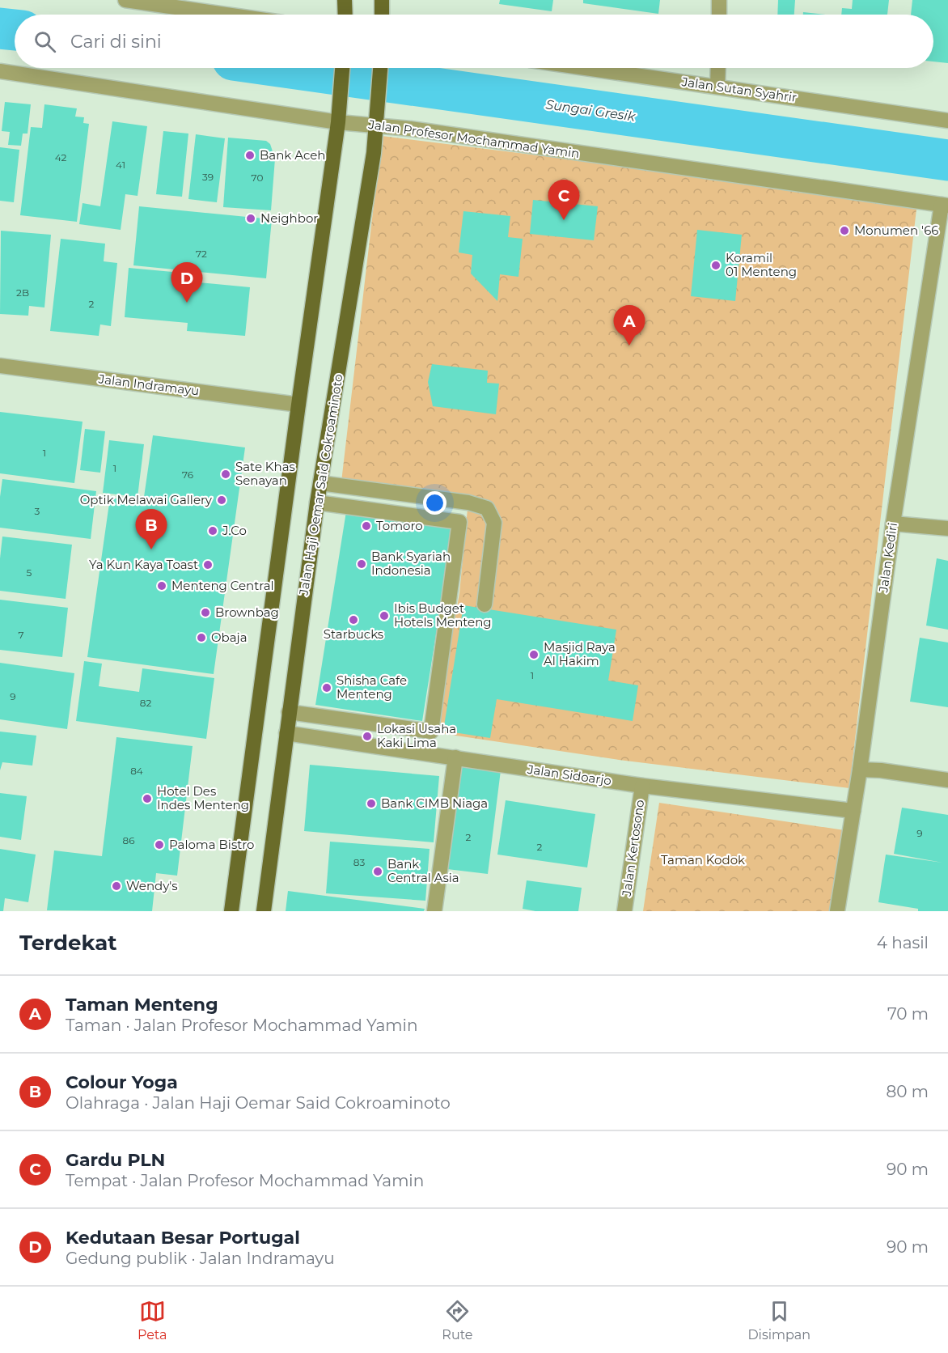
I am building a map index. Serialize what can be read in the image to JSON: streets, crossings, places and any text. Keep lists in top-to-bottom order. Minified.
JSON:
{"streets":{"main road":["Jalan Haji Oemar Said Cokroaminoto"],"street":["Jalan Sutan Syahrir","Jalan Profesor Mochammad Yamin","Jalan Indramayu","Jalan Kediri","Jalan Sidoarjo","Jalan Kertosono"]},"crossings":[["Jalan Profesor Mochammad Yamin","Jalan Haji Oemar Said Cokroaminoto"],["Jalan Profesor Mochammad Yamin","Jalan Kediri"],["Jalan Haji Oemar Said Cokroaminoto","Jalan Sidoarjo"],["Jalan Kediri","Jalan Sidoarjo"],["Jalan Sidoarjo","Jalan Kertosono"]],"water":["Sungai Gresik"],"parks":["Taman Kodok"],"places":["Bank Aceh","Neighbor","Monumen '66","Koramil 01 Menteng","Sate Khas Senayan","Optik Melawai Gallery","Tomoro","J.Co","Bank Syariah Indonesia","Ya Kun Kaya Toast","Menteng Central","Brownbag","Ibis Budget Hotels Menteng","Starbucks","Obaja","Masjid Raya Al Hakim","Shisha Cafe Menteng","Lokasi Usaha Kaki Lima","Hotel Des Indes Menteng","Bank CIMB Niaga","Paloma Bistro","Bank Central Asia","Wendy's"],"house_numbers":["42","41","39","70","72","2B","2","1","1","76","3","5","7","1","9","82","84","9","2","86","2","83"],"page":{"search":"Cari di sini","pins":["C","D","A","B"],"heading":["Terdekat","4 hasil"],"list":[{"mark":"A","name":"Taman Menteng","note":"Taman · Jalan Profesor Mochammad Yamin","value":"70 m"},{"mark":"B","name":"Colour Yoga","note":"Olahraga · Jalan Haji Oemar Said Cokroaminoto","value":"80 m"},{"mark":"C","name":"Gardu PLN","note":"Tempat · Jalan Profesor Mochammad Yamin","value":"90 m"},{"mark":"D","name":"Kedutaan Besar Portugal","note":"Gedung publik · Jalan Indramayu","value":"90 m"}],"nav":["Peta","Rute","Disimpan"]}}
